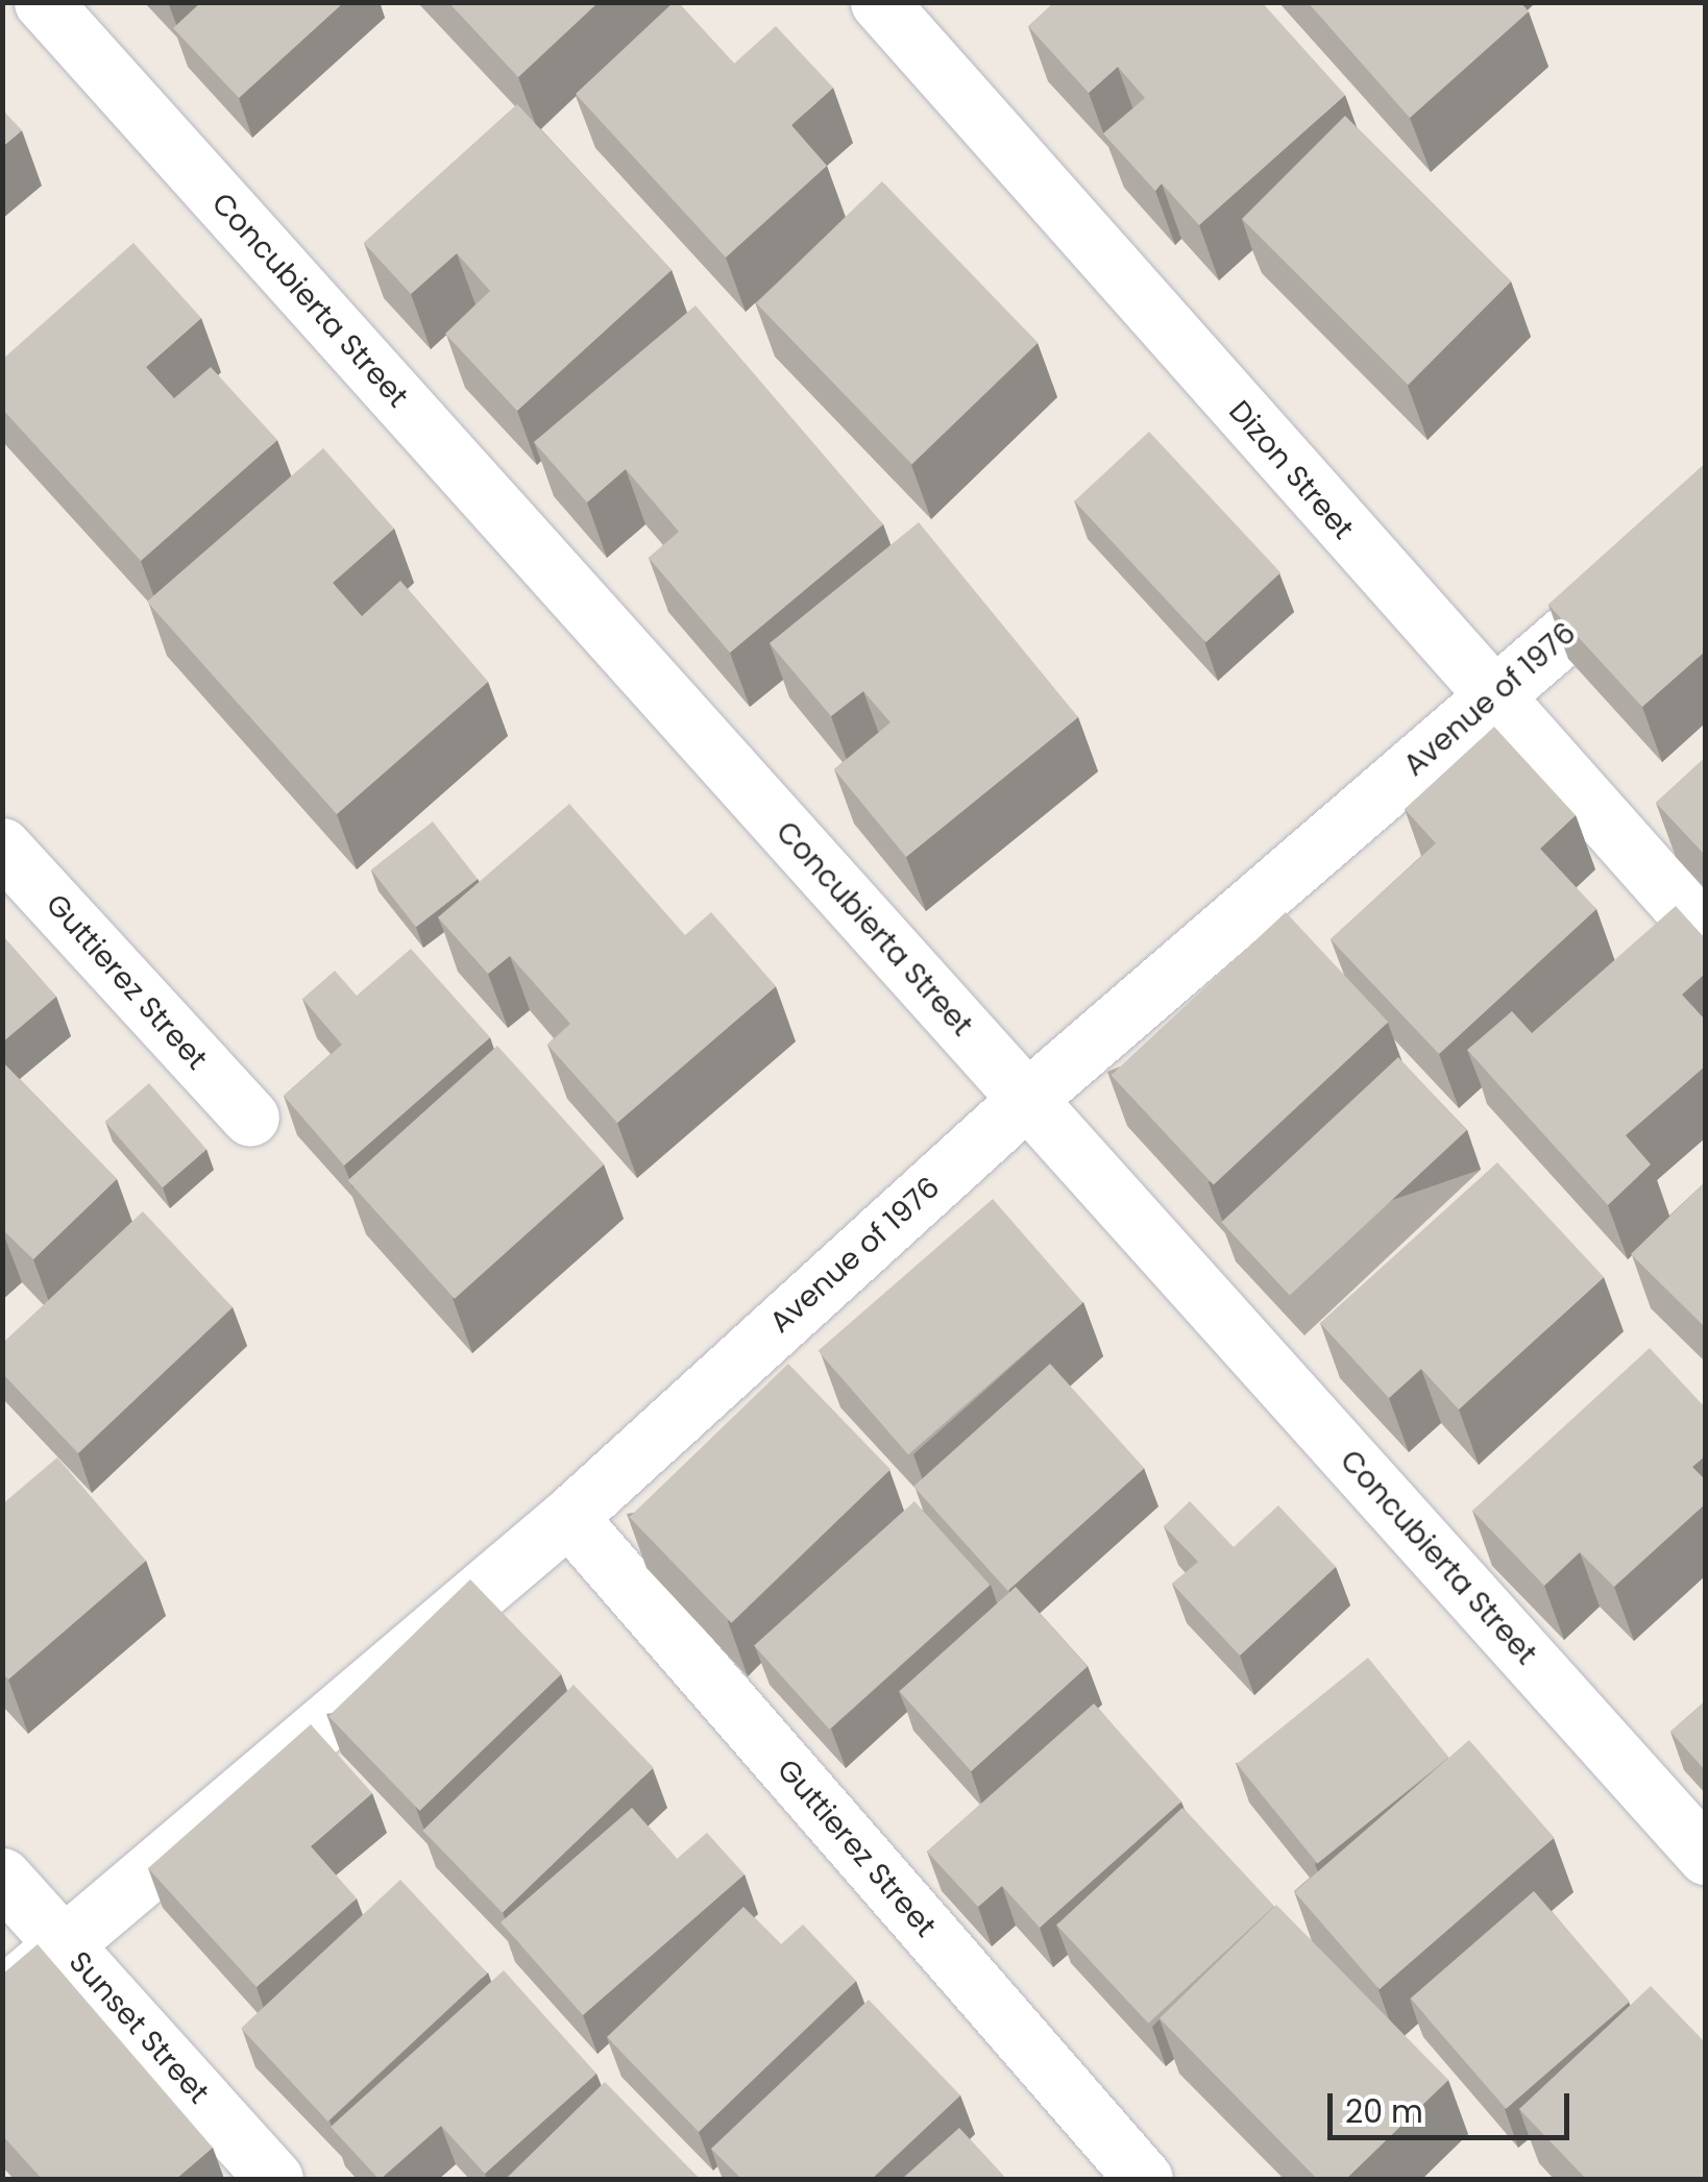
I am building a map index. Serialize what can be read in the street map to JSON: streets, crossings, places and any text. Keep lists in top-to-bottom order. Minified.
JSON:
{"streets":{"street":["Concubierta Street","Dizon Street","Avenue of 1976","Guttierez Street","Sunset Street"]},"crossings":[["Concubierta Street","Avenue of 1976"],["Dizon Street","Avenue of 1976"],["Avenue of 1976","Guttierez Street"],["Avenue of 1976","Sunset Street"]],"scale_bar":"20 m"}
